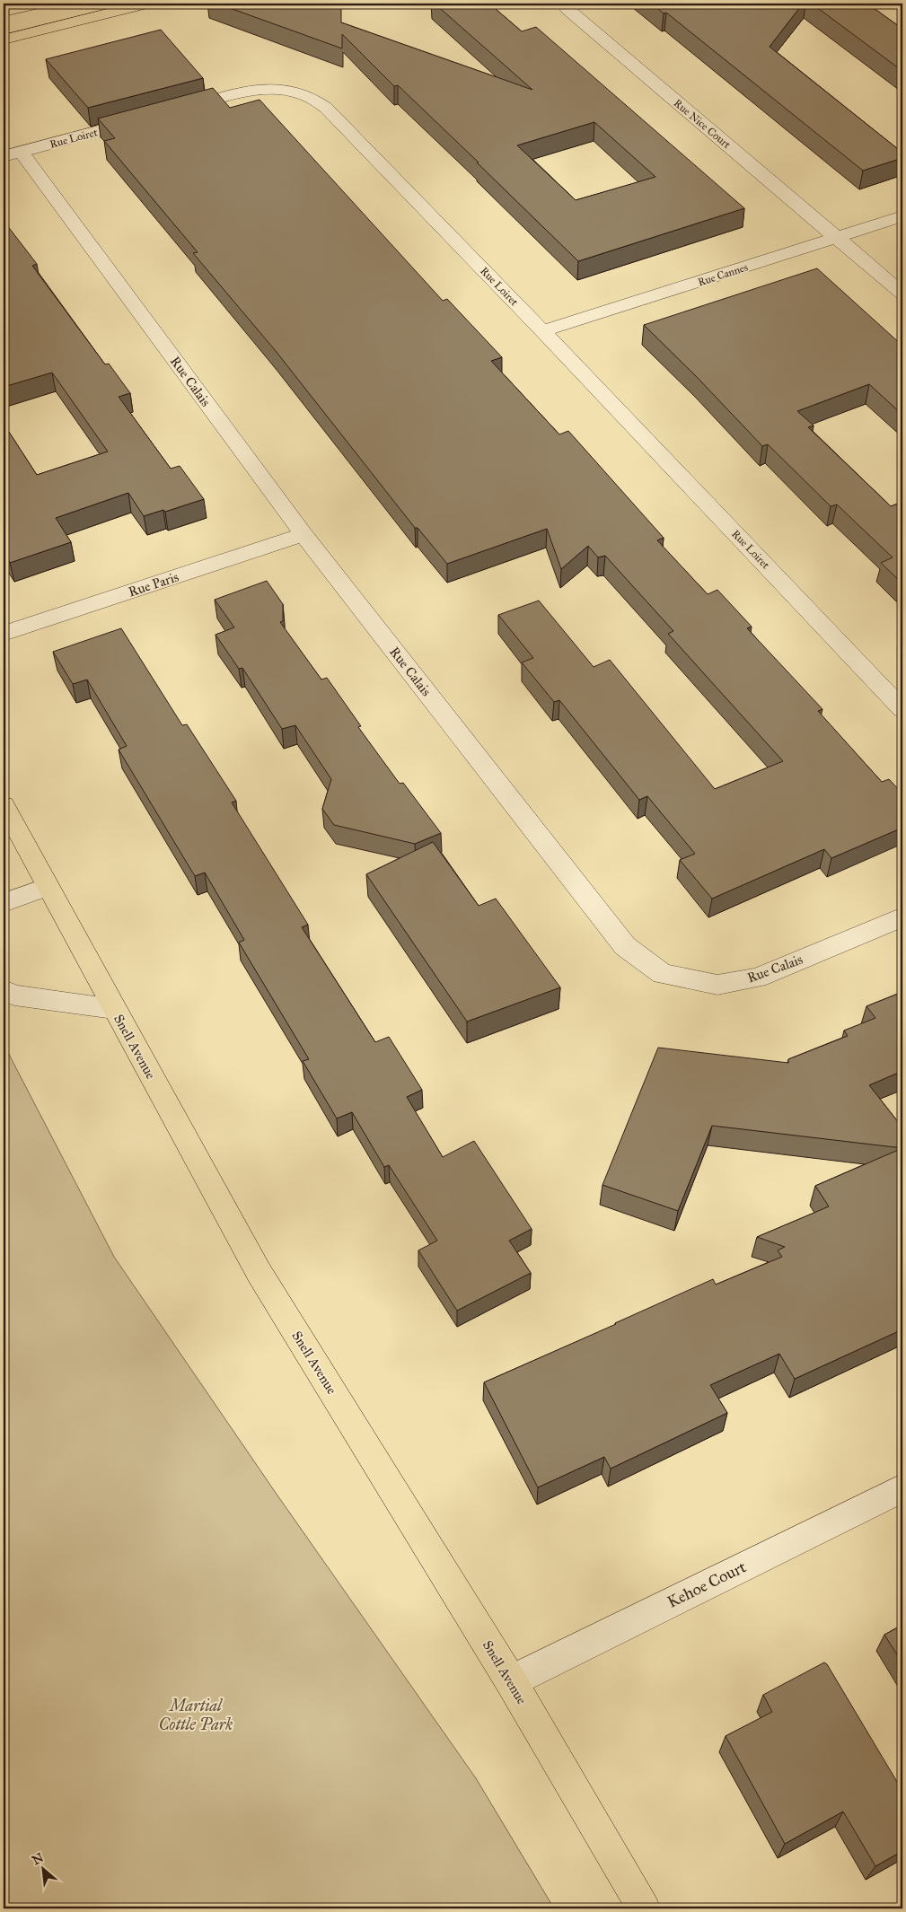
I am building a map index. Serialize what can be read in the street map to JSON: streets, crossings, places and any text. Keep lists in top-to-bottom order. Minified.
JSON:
{"streets":{"main road":["Snell Avenue"],"street":["Rue Nice Court","Rue Loiret","Rue Cannes","Rue Calais","Rue Paris","Kehoe Court"]},"crossings":[["Rue Nice Court","Rue Cannes"],["Rue Loiret","Rue Cannes"],["Rue Loiret","Rue Calais"],["Rue Calais","Rue Paris"],["Snell Avenue","Kehoe Court"]],"parks":["Martial Cottle Park"],"north":"top left"}
